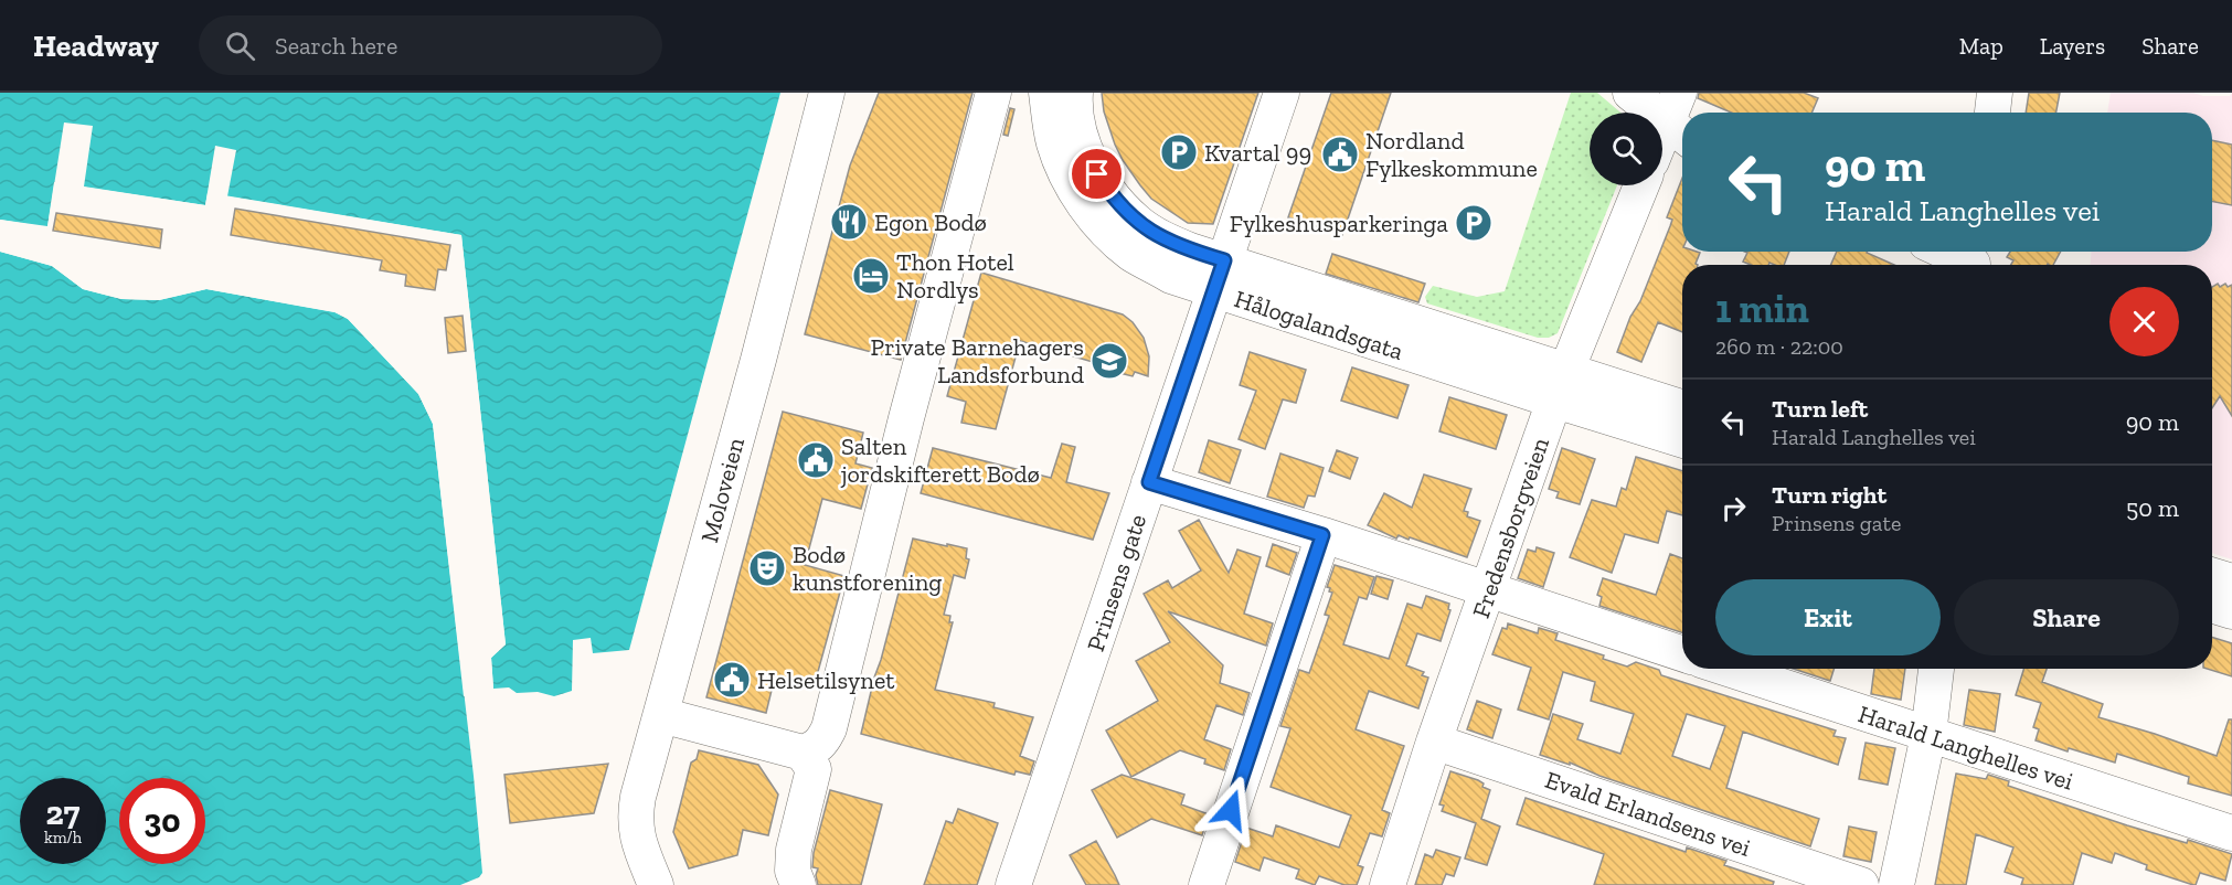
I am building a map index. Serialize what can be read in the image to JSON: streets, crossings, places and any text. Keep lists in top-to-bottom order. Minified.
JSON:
{"streets":{"street":["Hålogalandsgata","Moloveien","Fredensborgveien","Prinsens gate","Harald Langhelles vei","Evald Erlandsens vei"]},"crossings":[["Hålogalandsgata","Fredensborgveien"],["Hålogalandsgata","Prinsens gate"],["Fredensborgveien","Evald Erlandsens vei"]],"places":{"parking":["Kvartal 99","Fylkeshusparkeringa"],"public building":["Nordland Fylkeskommune","Salten jordskifterett Bodø","Helsetilsynet"],"restaurant":["Egon Bodø"],"hotel":["Thon Hotel Nordlys"],"school or university":["Private Barnehagers Landsforbund"],"theatre":["Bodø kunstforening"]},"page":{"header":"Headway","search":"Search here","nav":["Map","Layers","Share"],"turn":["90 m","Harald Langhelles vei"],"heading":["1 min","260 m · 22:00"],"list":[{"name":"Turn left","note":"Harald Langhelles vei","value":"90 m"},{"name":"Turn right","note":"Prinsens gate","value":"50 m"}],"buttons":["Exit","Share"],"speed":"27 km/h","limit":"30"}}
